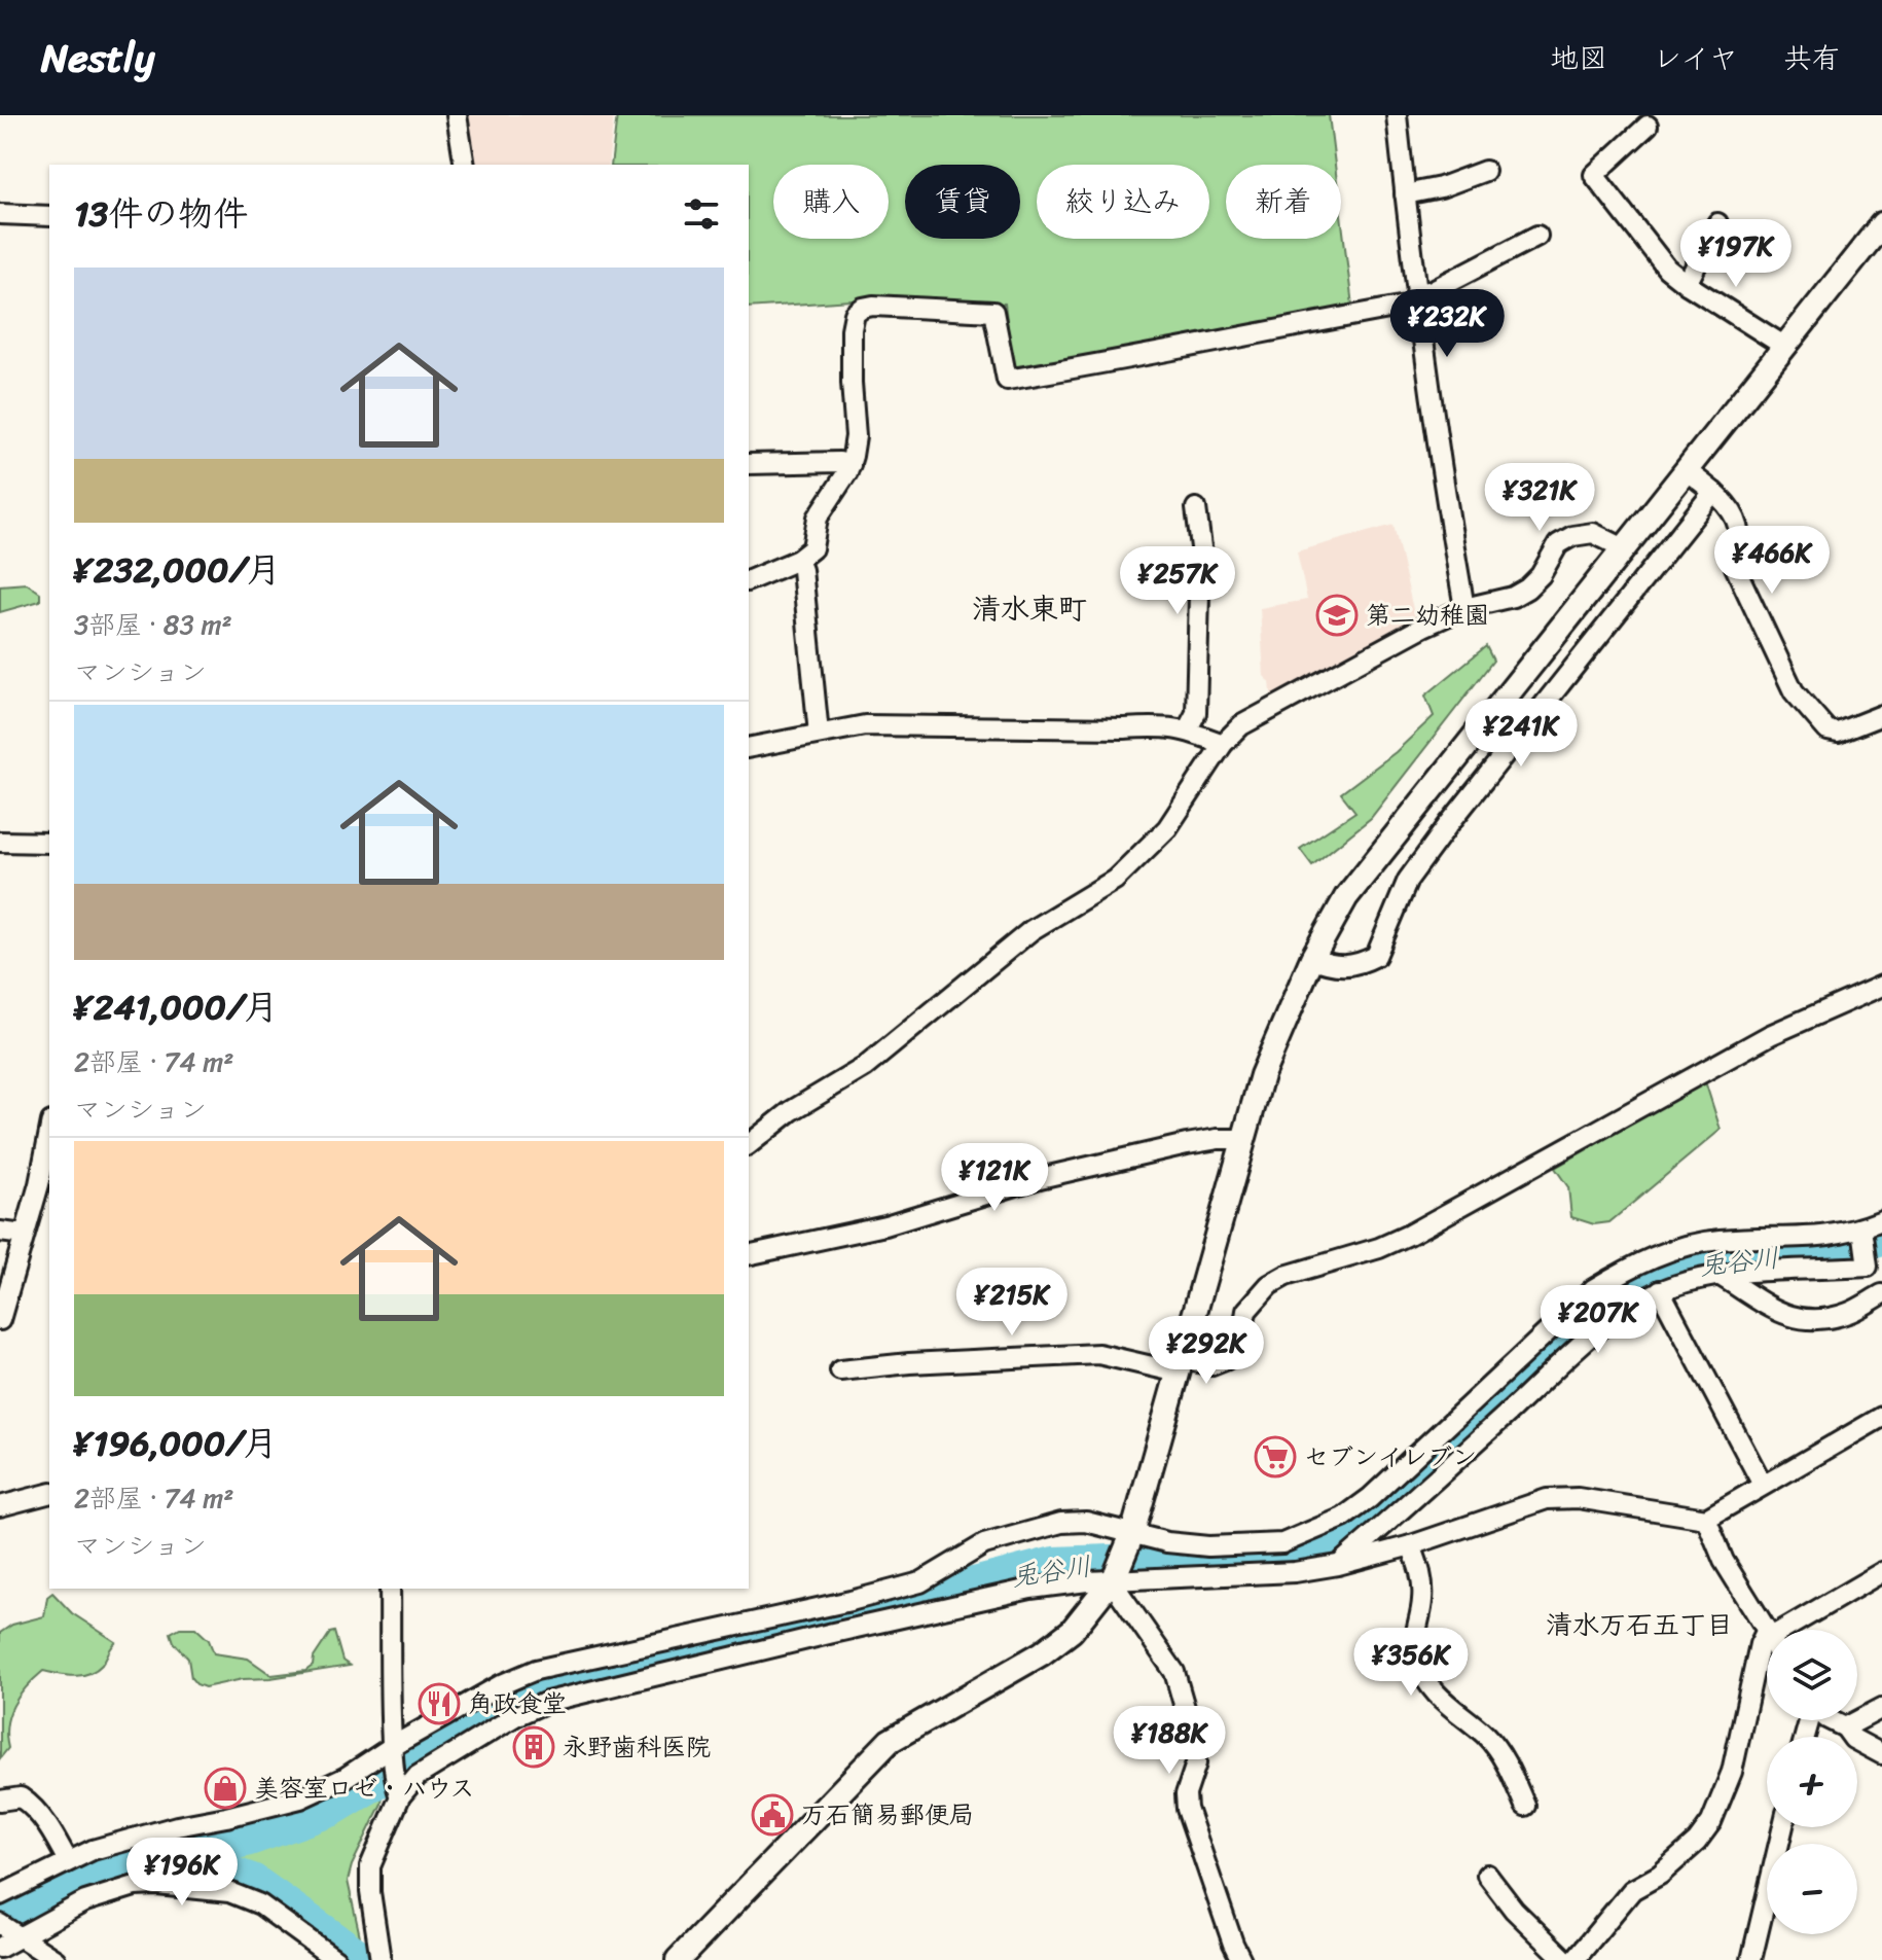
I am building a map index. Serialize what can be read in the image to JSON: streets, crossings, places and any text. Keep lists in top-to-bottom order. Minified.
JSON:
{"districts":["清水東町","清水万石五丁目"],"water":["兎谷川"],"places":{"school or university":["第二幼稚園"],"supermarket":["セブンイレブン"],"restaurant":["角政食堂"],"building":["永野歯科医院"],"shop":["美容室ロゼ・ハウス"],"public building":["万石簡易郵便局"]},"page":{"header":"Nestly","nav":["地図","レイヤ","共有"],"chip":["購入","賃貸","絞り込み","新着"],"heading":"13件の物件","price":["¥197K","¥232K","¥321K","¥466K","¥257K","¥241K","¥121K","¥215K","¥207K","¥292K","¥356K","¥188K","¥196K"],"list":[{"name":"¥232,000/月","note":"3部屋 · 83 m² · マンション"},{"name":"¥241,000/月","note":"2部屋 · 74 m² · マンション"},{"name":"¥196,000/月","note":"2部屋 · 74 m² · マンション"}],"map_buttons":["+","−"]}}
